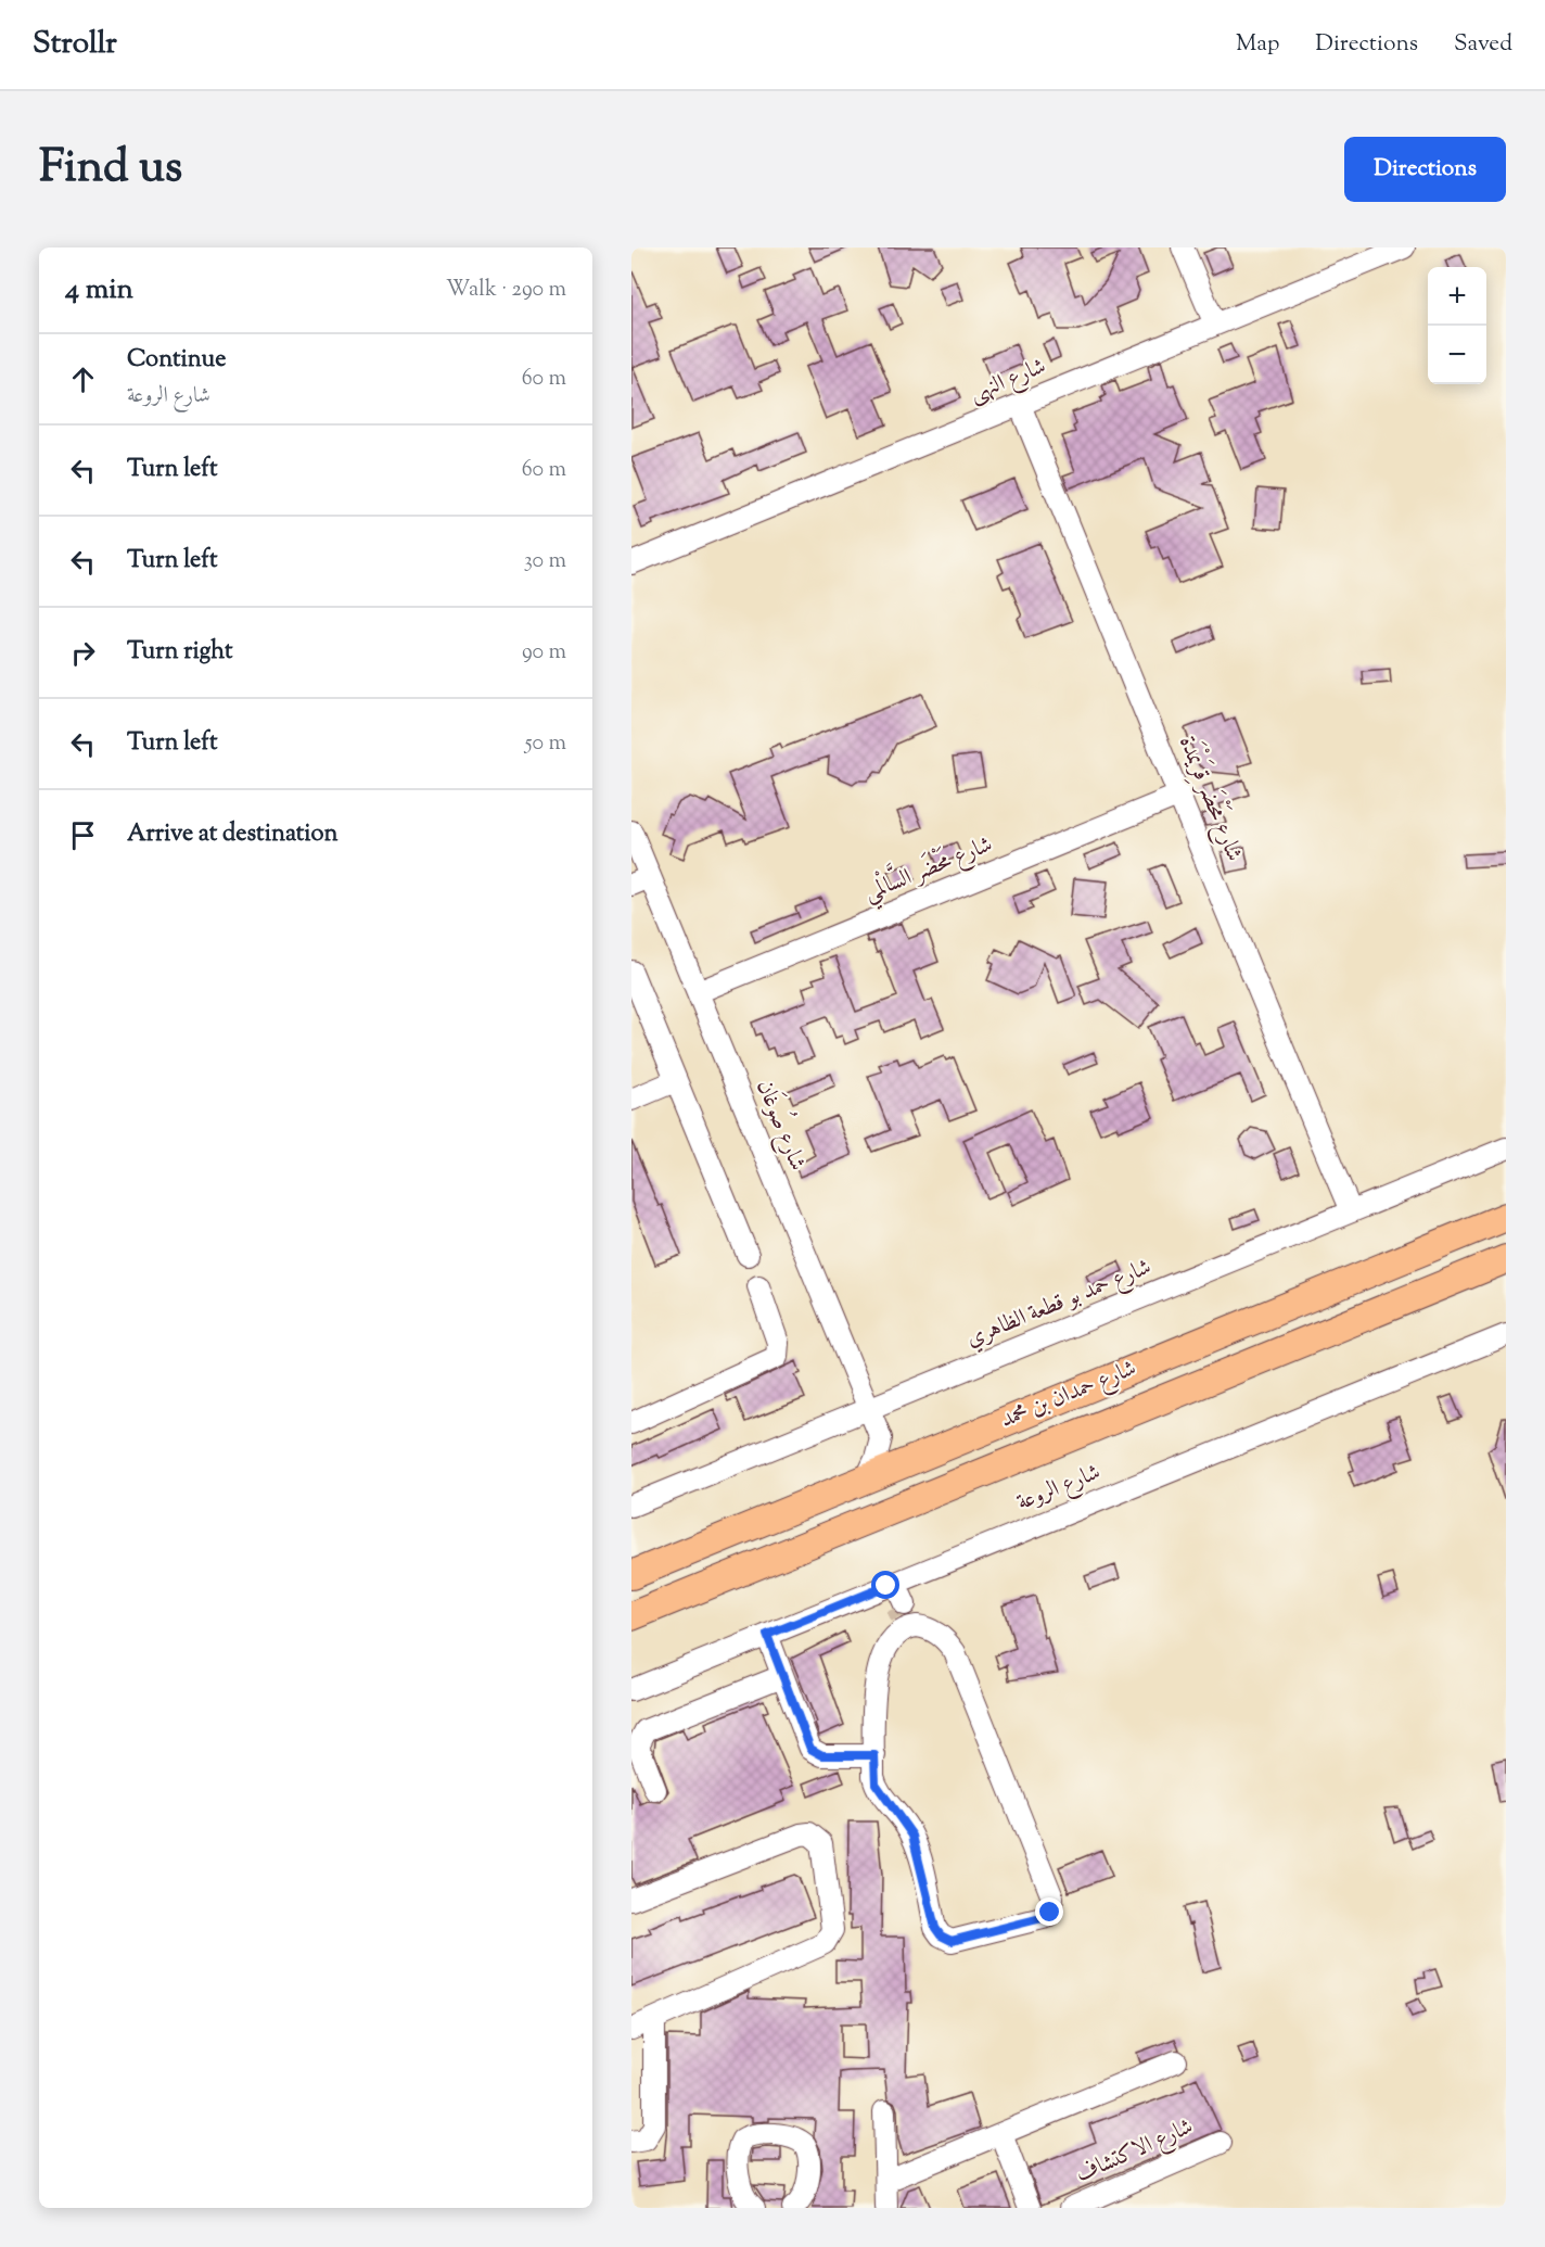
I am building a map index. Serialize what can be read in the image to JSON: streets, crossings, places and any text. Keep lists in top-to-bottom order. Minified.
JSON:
{"streets":{"main road":["شارع حمدان بن محمد"],"street":["شارع النهى","شارع مَحْضَر قِرَيمْدَة","شارع مَحْضَر السَّالْمي","شارع صُوغَان","شارع حمد بو قطعة الظاهري","شارع الروعة","شارع الاكتشاف"]},"crossings":[["شارع النهى","شارع مَحْضَر قِرَيمْدَة"],["شارع مَحْضَر قِرَيمْدَة","شارع مَحْضَر السَّالْمي"],["شارع مَحْضَر قِرَيمْدَة","شارع حمد بو قطعة الظاهري"],["شارع مَحْضَر السَّالْمي","شارع صُوغَان"],["شارع صُوغَان","شارع حمد بو قطعة الظاهري"]],"page":{"header":"Strollr","nav":["Map","Directions","Saved"],"title":"Find us","buttons":"Directions","heading":["4 min","Walk · 290 m"],"map_buttons":["+","−"],"list":[["Continue","شارع الروعة","60 m"],["Turn left","60 m"],["Turn left","30 m"],["Turn right","90 m"],["Turn left","50 m"],"Arrive at destination"]}}
